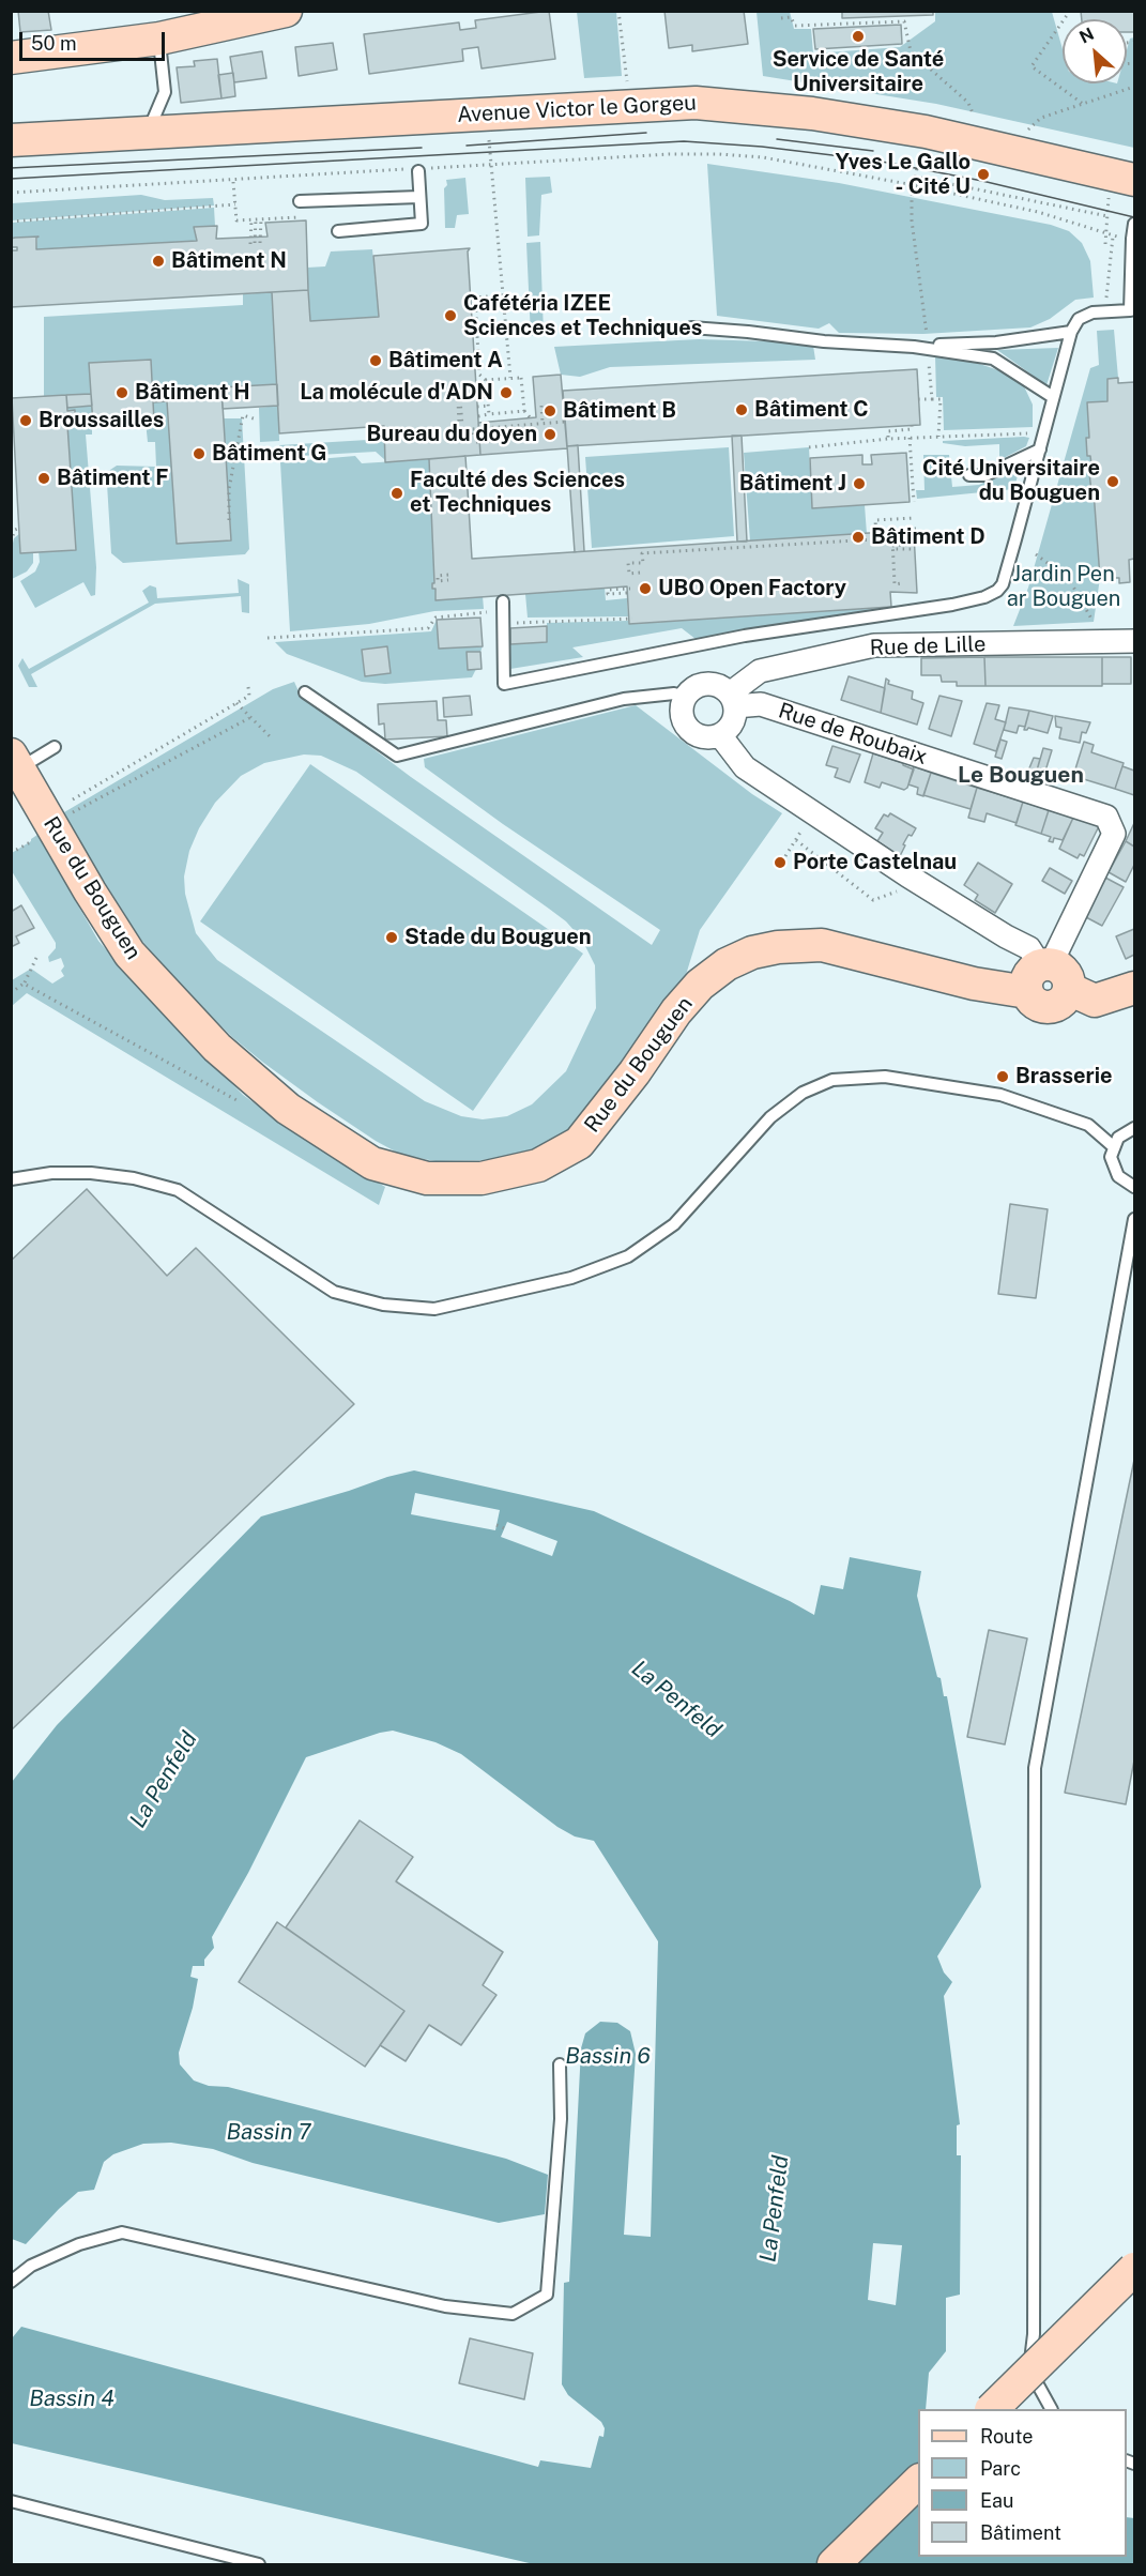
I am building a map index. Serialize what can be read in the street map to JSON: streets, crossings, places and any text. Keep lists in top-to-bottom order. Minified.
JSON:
{"streets":{"street":["Avenue Victor le Gorgeu","Rue de Lille","Rue de Roubaix","Rue du Bouguen"]},"crossings":[["Rue de Lille","Rue de Roubaix"],["Rue de Roubaix","Rue du Bouguen"]],"districts":["Le Bouguen"],"water":["La Penfeld","Bassin 6","Bassin 7","Bassin 4"],"parks":["Jardin Pen ar Bouguen"],"places":["Service de Santé Universitaire","Yves Le Gallo - Cité U","Bâtiment N","Cafétéria IZEE Sciences et Techniques","Bâtiment A","Bâtiment H","La molécule d'ADN","Bâtiment C","Bâtiment B","Broussailles","Bureau du doyen","Bâtiment G","Bâtiment F","Cité Universitaire du Bouguen","Bâtiment J","Faculté des Sciences et Techniques","Bâtiment D","UBO Open Factory","Porte Castelnau","Stade du Bouguen","Brasserie"],"legend":["Route","Parc","Eau","Bâtiment"],"scale_bar":"50 m","north":"top left"}
